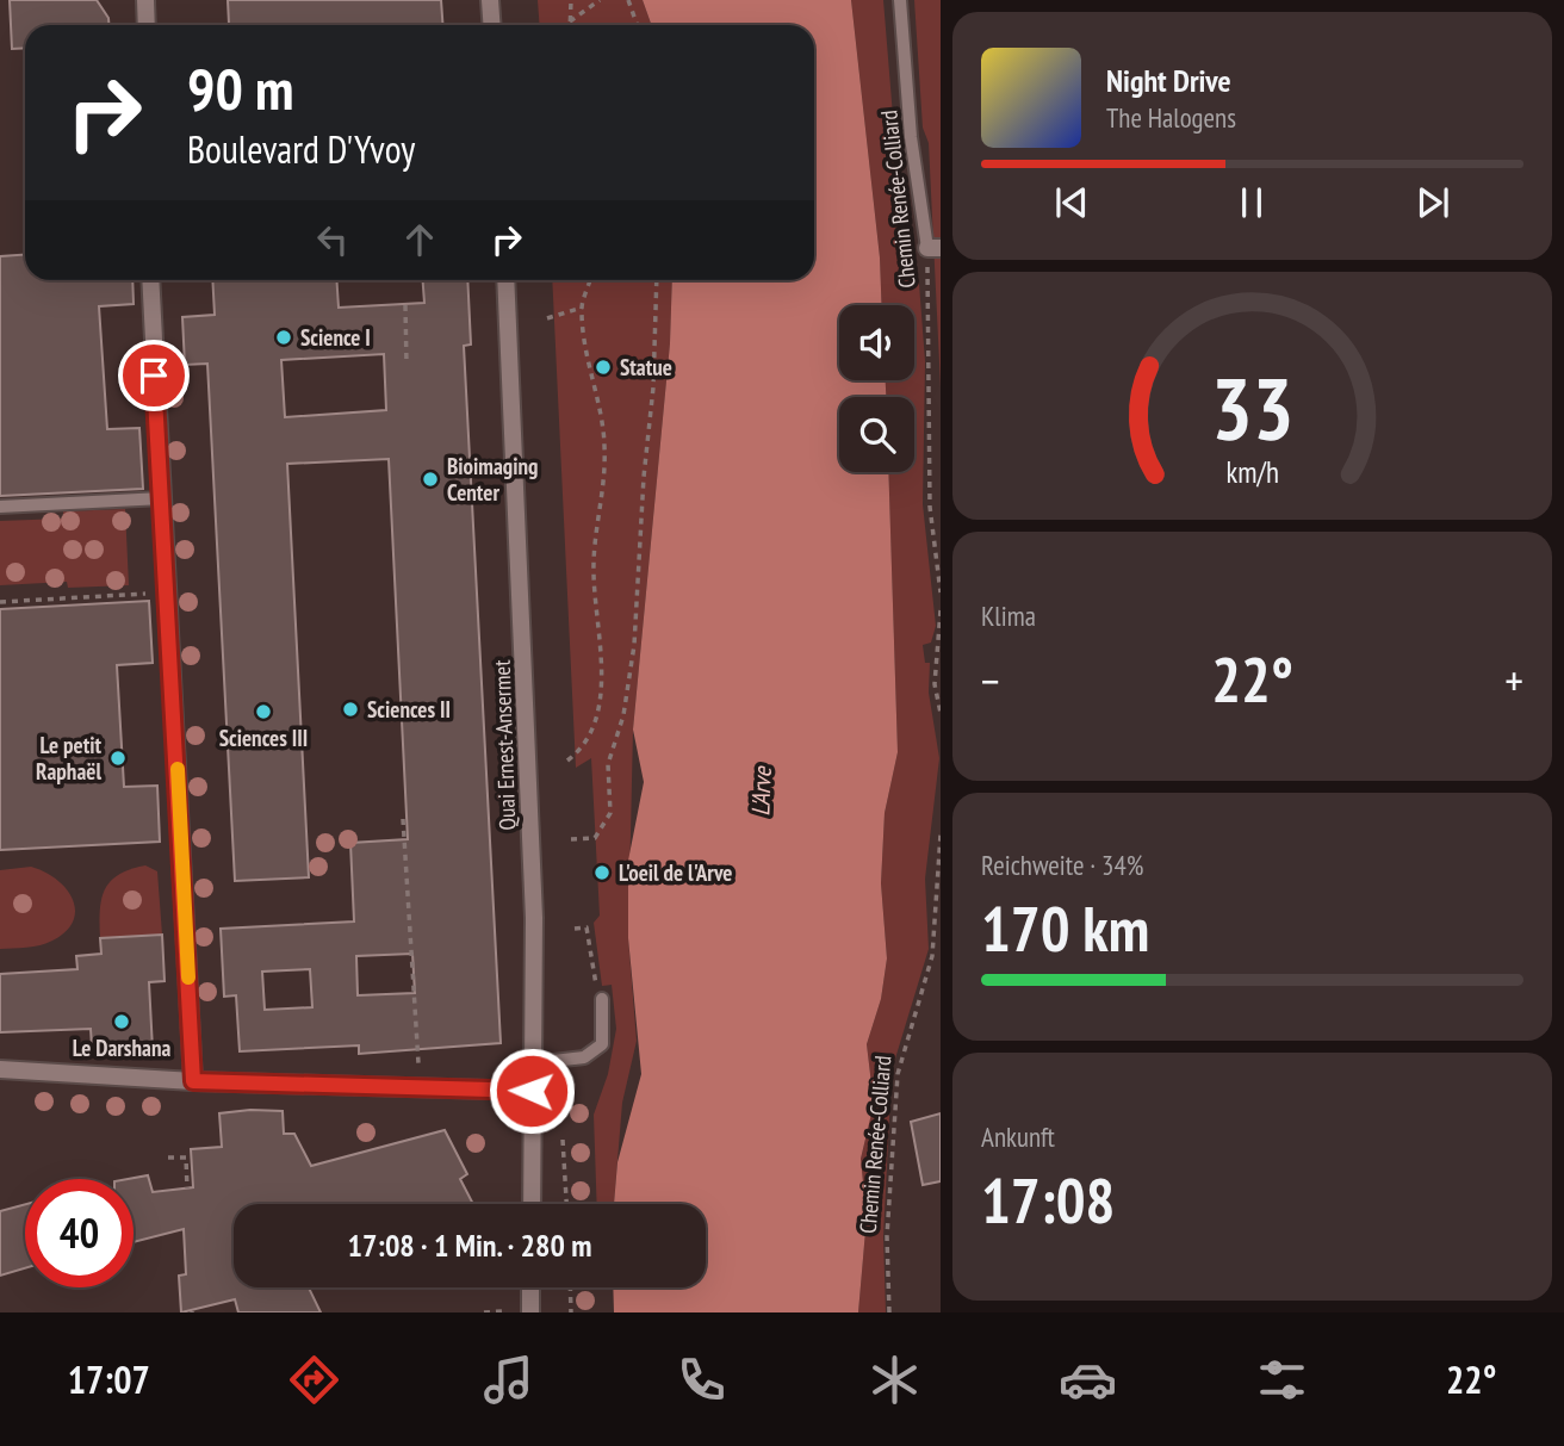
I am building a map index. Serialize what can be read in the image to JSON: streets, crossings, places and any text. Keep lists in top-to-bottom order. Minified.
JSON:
{"streets":{"street":["Quai Ernest-Ansermet"],"lane":["Chemin Renée-Colliard"]},"water":["L'Arve"],"places":["Science I","Statue","Bioimaging Center","Sciences II","Sciences III","Le petit Raphaël","L'oeil de l'Arve","Le Darshana"],"page":{"turn":["90 m","Boulevard D'Yvoy"],"song":["Night Drive","The Halogens"],"tile":["Klima",["Reichweite · 34%","170 km"],["Ankunft","17:08"]],"heat":["−","22°","+"],"limit":"40","trip":"17:08 · 1 Min. · 280 m","tabs":["17:07","22°"],"gauge":["33","km/h"]}}
